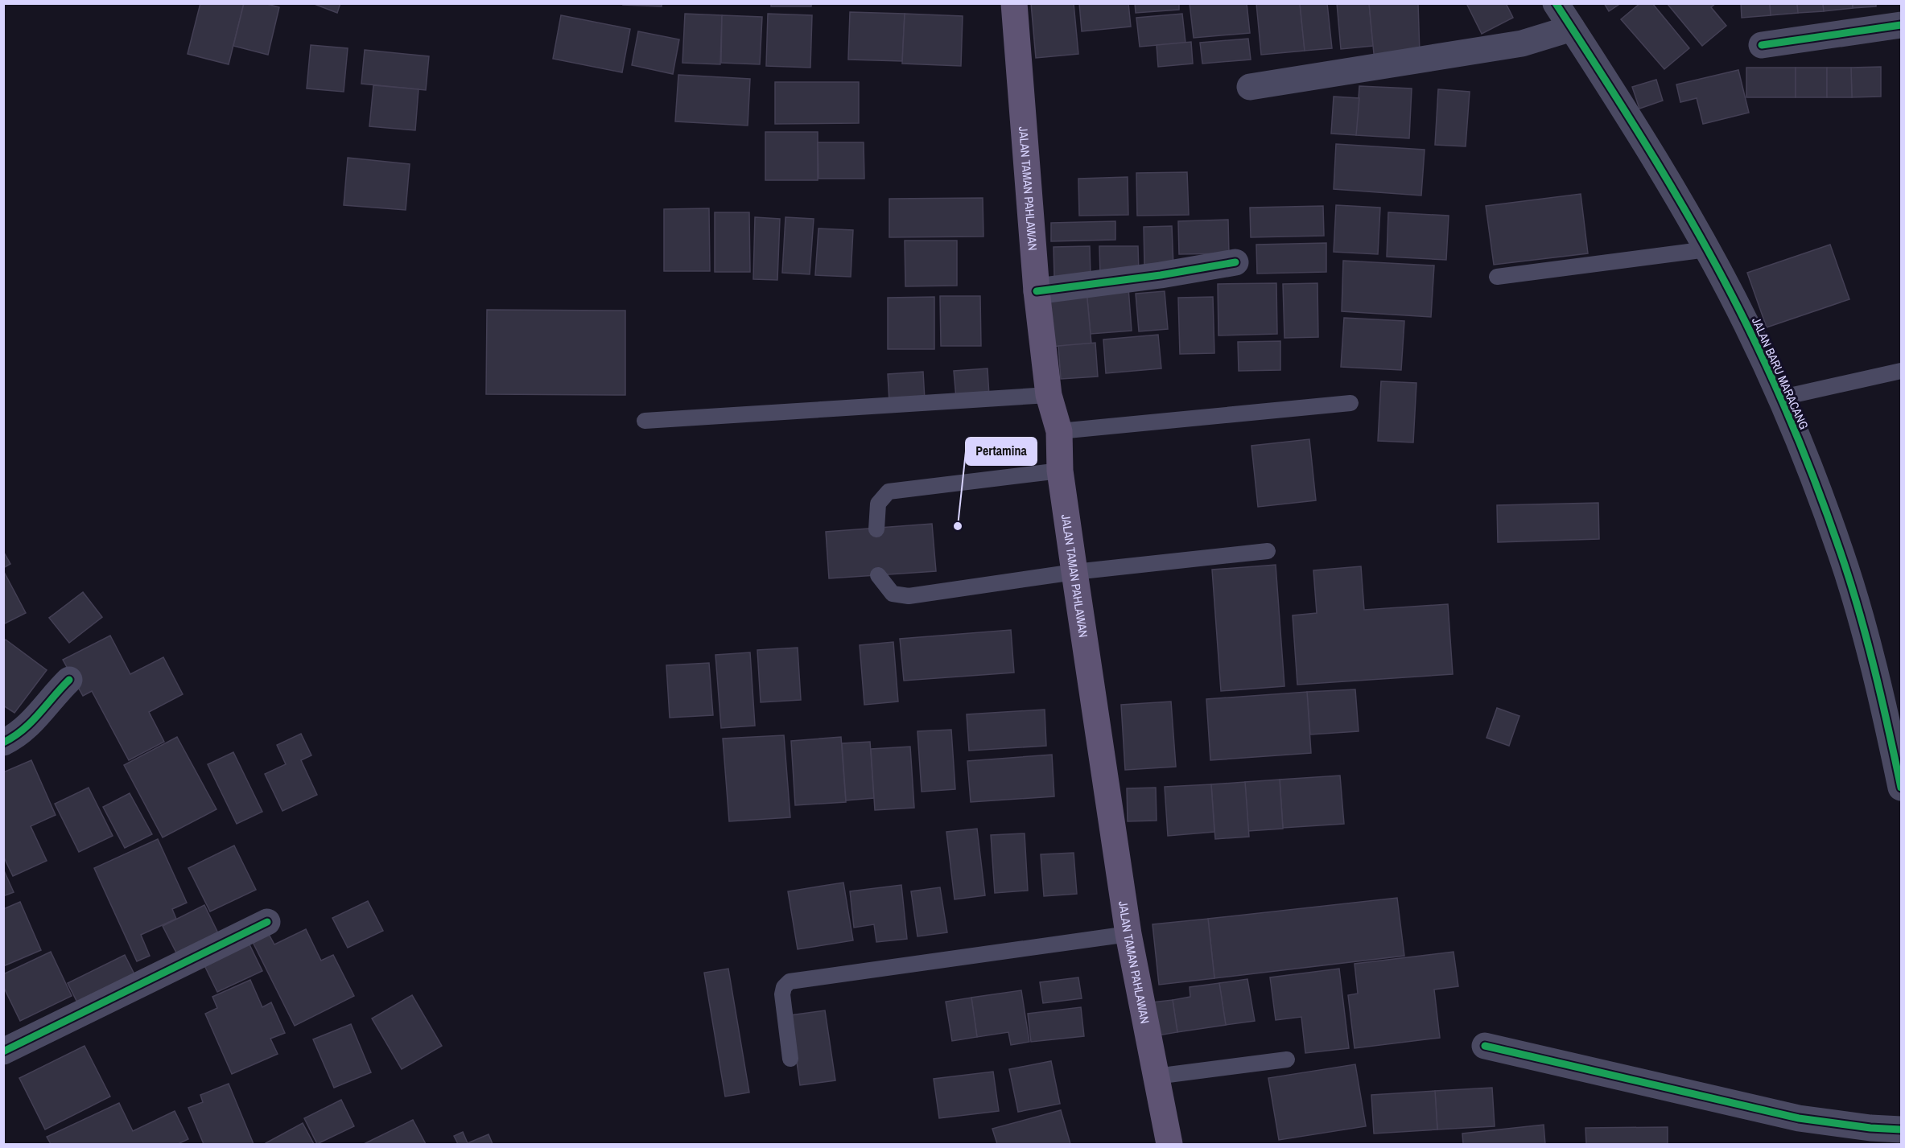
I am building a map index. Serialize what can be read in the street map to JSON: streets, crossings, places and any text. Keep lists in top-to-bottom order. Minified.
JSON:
{"streets":{"main road":["JALAN TAMAN PAHLAWAN"],"street":["JALAN BARU MARACANG"]},"places":["Pertamina"]}
